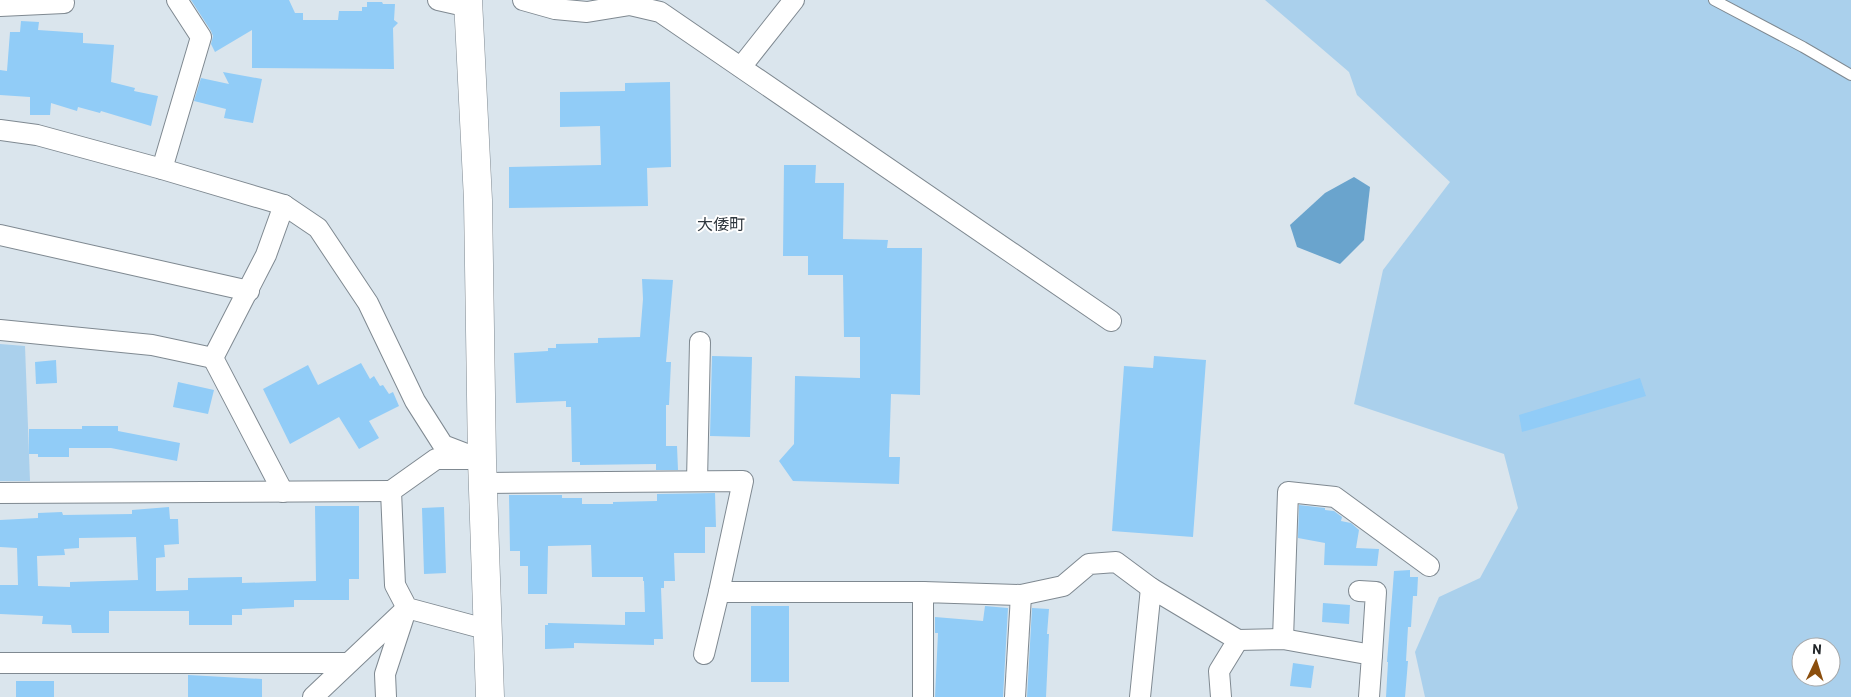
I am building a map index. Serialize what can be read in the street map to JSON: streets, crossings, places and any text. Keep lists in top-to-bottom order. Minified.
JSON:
{"districts":["大倭町"],"north":"top"}
